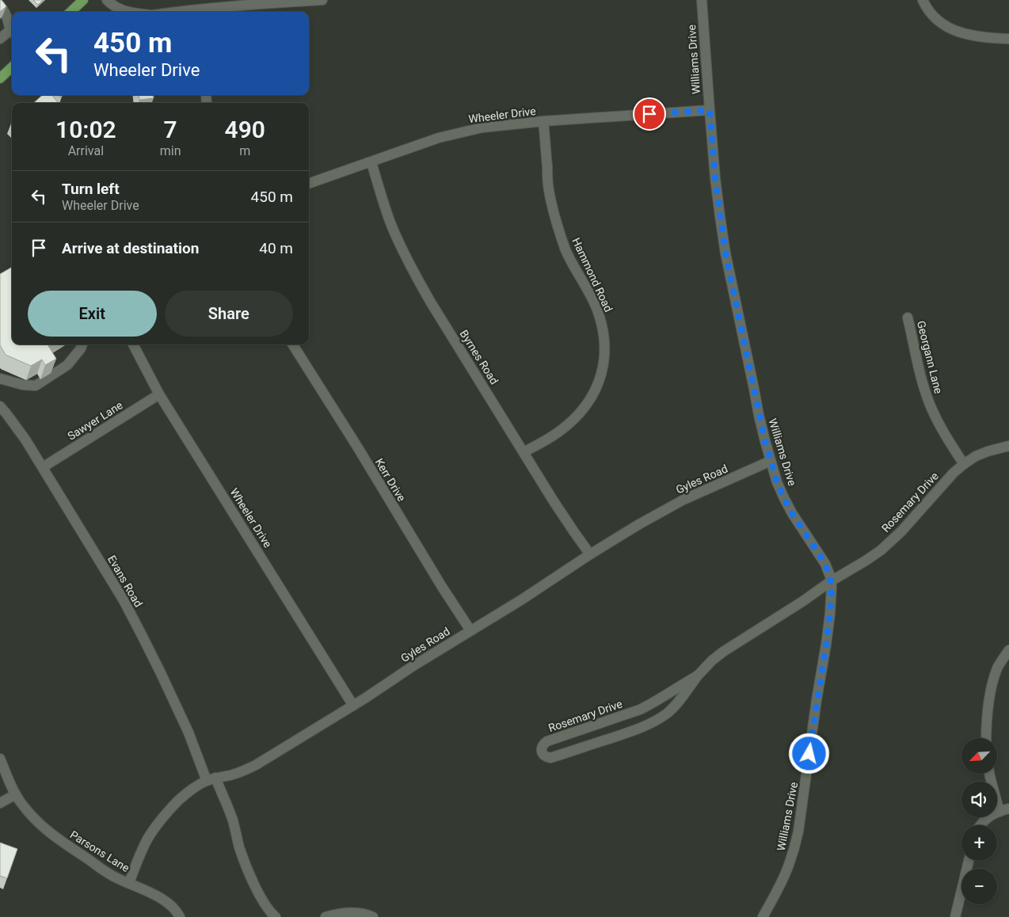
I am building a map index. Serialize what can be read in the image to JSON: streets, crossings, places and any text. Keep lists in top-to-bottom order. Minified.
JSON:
{"streets":{"street":["Williams Drive","Wheeler Drive","Hammond Road","Byrnes Road","Georgann Lane","Sawyer Lane","Gyles Road","Kerr Drive","Rosemary Drive","Evans Road","Parsons Lane"]},"crossings":[["Williams Drive","Wheeler Drive"],["Williams Drive","Gyles Road"],["Williams Drive","Rosemary Drive"],["Wheeler Drive","Hammond Road"],["Wheeler Drive","Byrnes Road"],["Wheeler Drive","Sawyer Lane"],["Wheeler Drive","Gyles Road"],["Hammond Road","Byrnes Road"],["Byrnes Road","Gyles Road"],["Georgann Lane","Rosemary Drive"],["Sawyer Lane","Evans Road"],["Gyles Road","Kerr Drive"],["Gyles Road","Evans Road"],["Gyles Road","Parsons Lane"]],"north":"bottom left","page":{"turn":["450 m","Wheeler Drive"],"eta":["10:02","Arrival","7","min","490","m"],"list":[{"name":"Turn left","note":"Wheeler Drive","value":"450 m"},{"name":"Arrive at destination","value":"40 m"}],"buttons":["Exit","Share"],"map_buttons":["+","−"]}}
